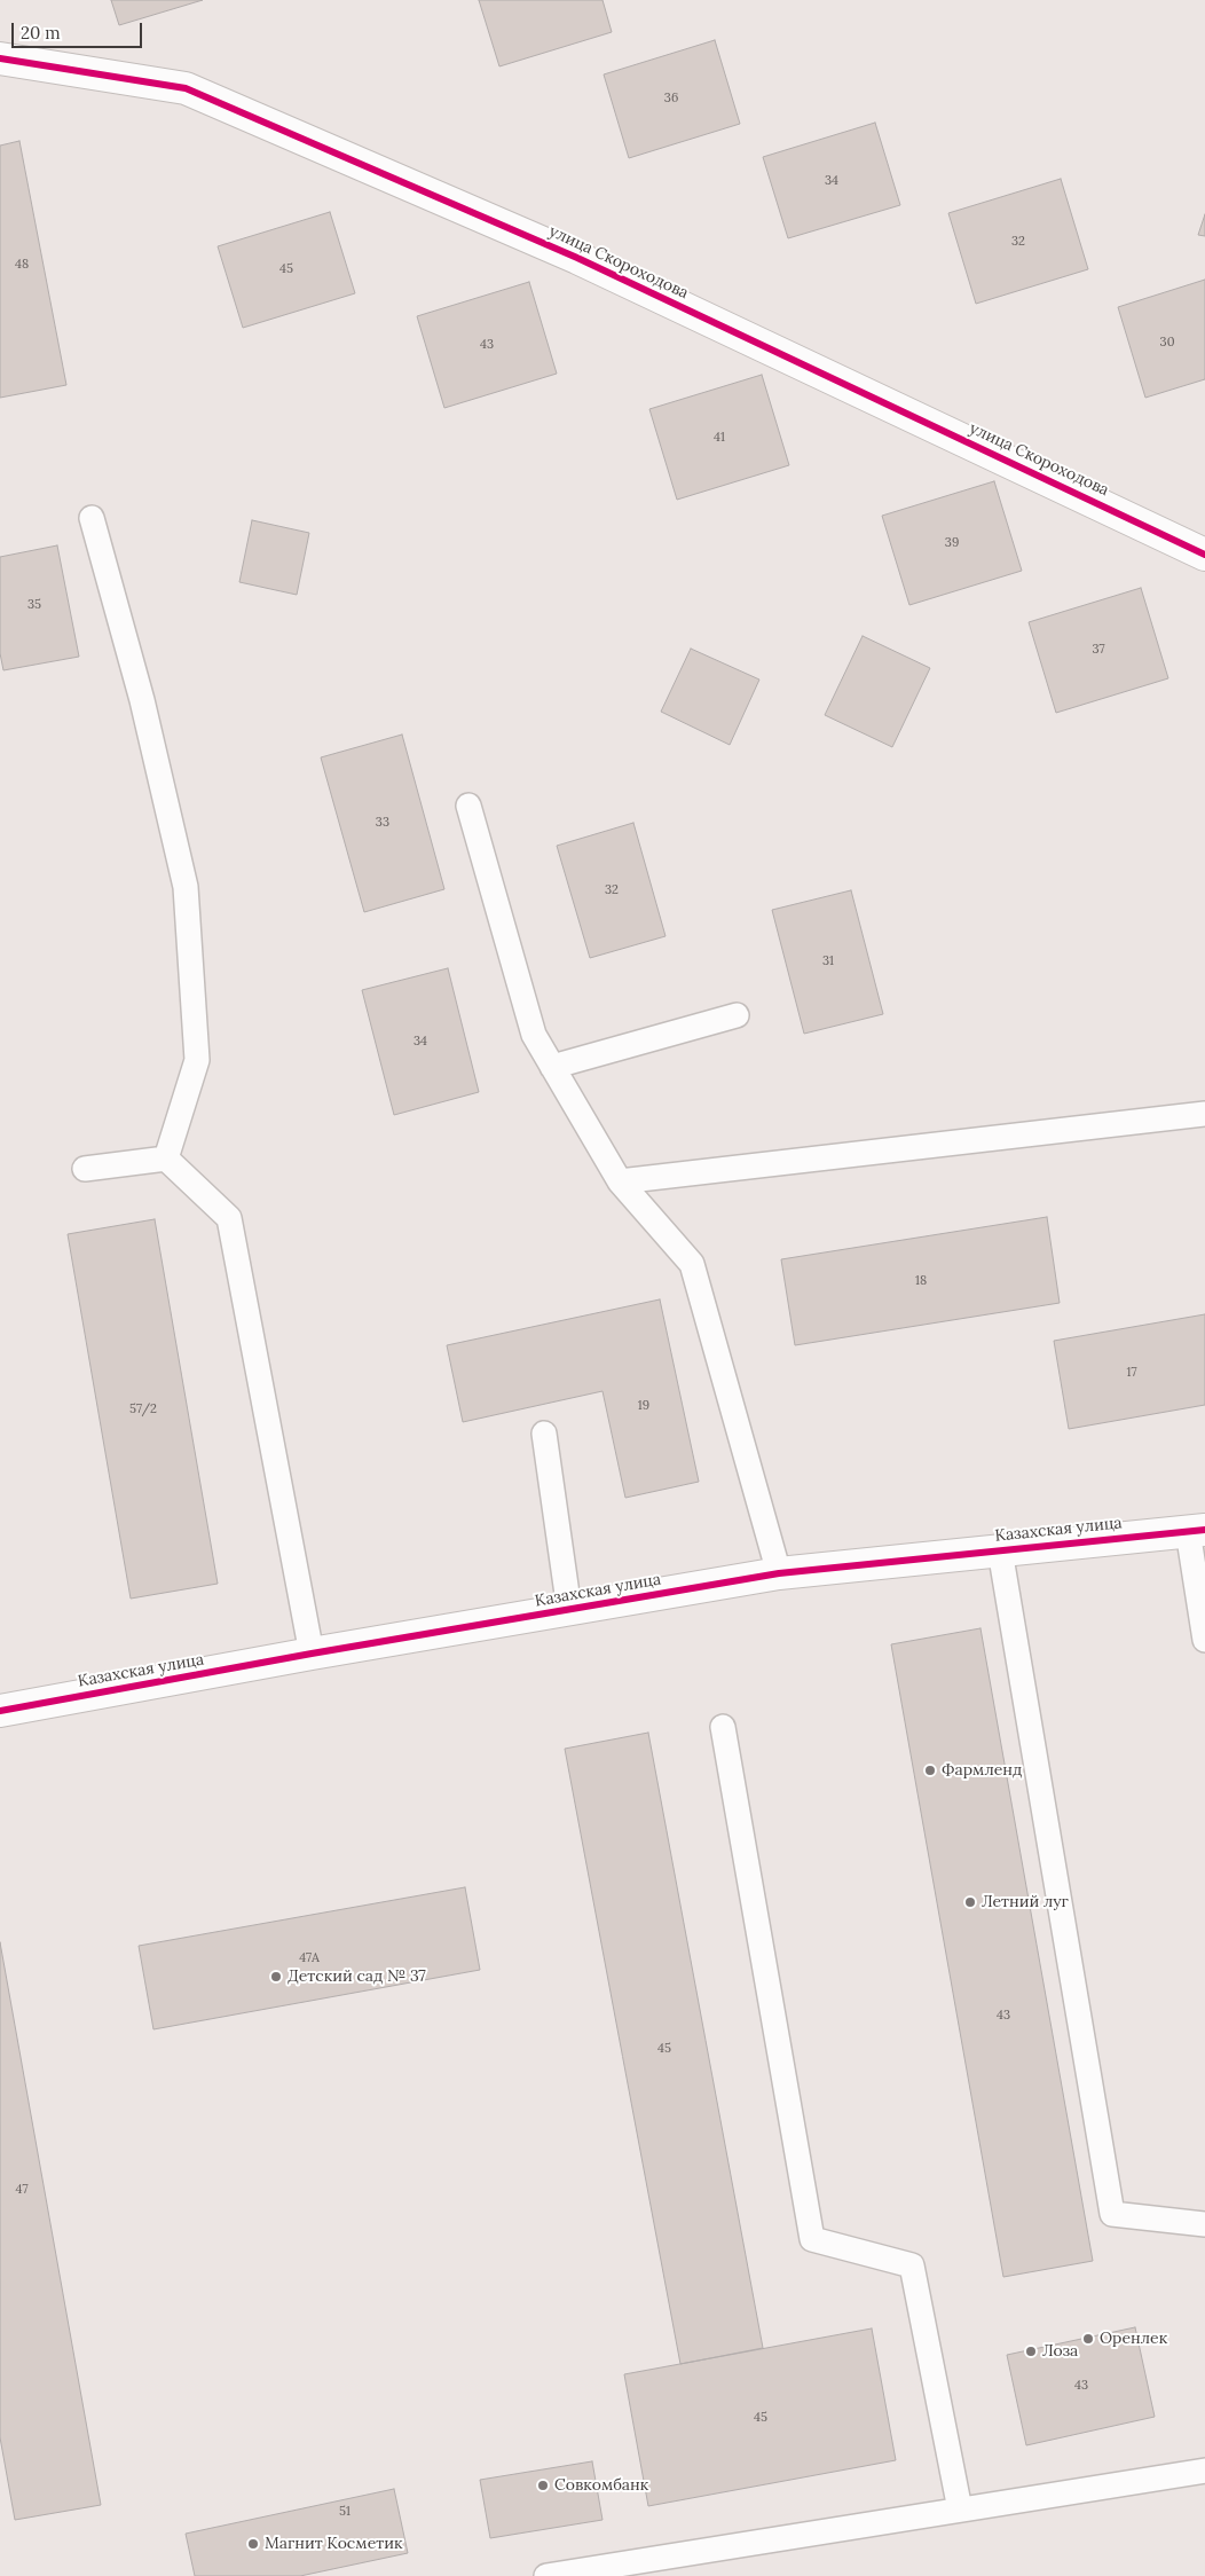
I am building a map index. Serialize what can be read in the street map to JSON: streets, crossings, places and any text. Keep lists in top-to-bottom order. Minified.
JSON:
{"streets":{"street":["улица Скороходова","Казахская улица"]},"places":["Фармленд","Летний луг","Детский сад № 37","Оренлек","Лоза","Совкомбанк","Магнит Косметик"],"house_numbers":["36","34","32","48","45","30","43","41","39","35","37","33","32","31","34","18","17","19","57/2","47А","43","45","47","43","45","51"],"scale_bar":"20 m"}
